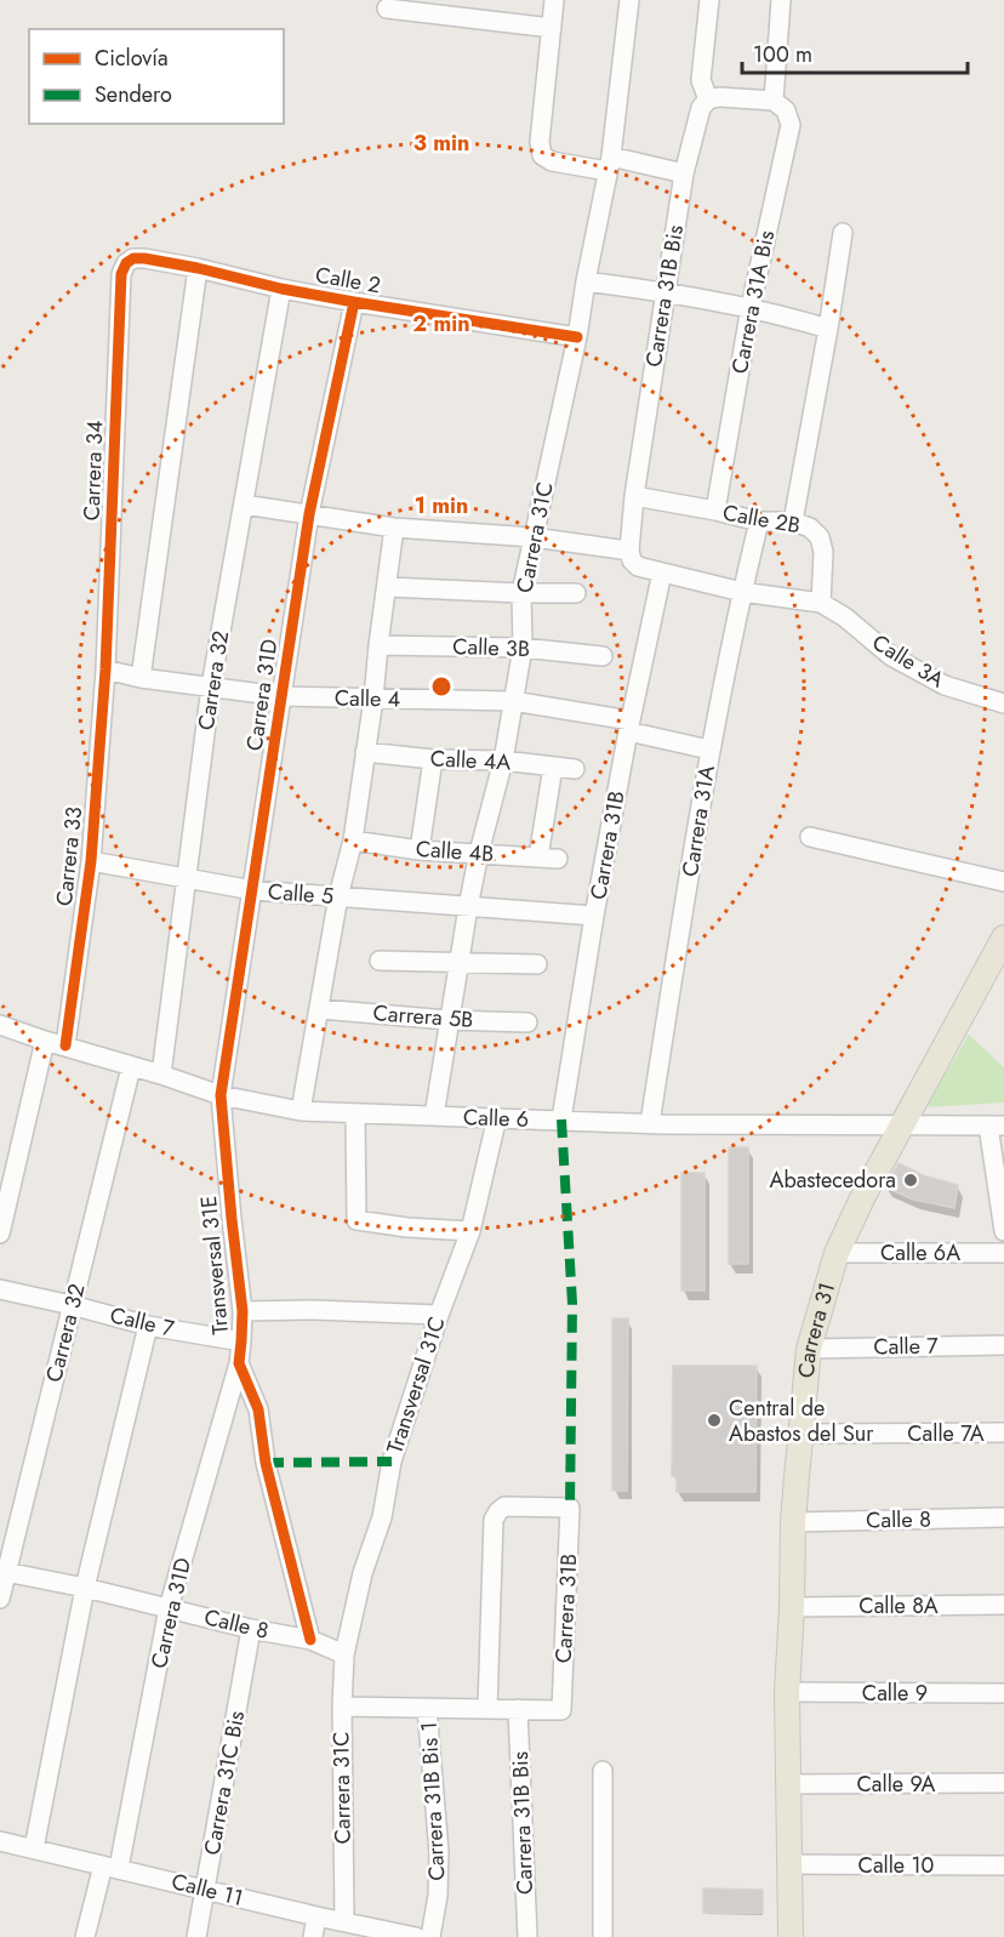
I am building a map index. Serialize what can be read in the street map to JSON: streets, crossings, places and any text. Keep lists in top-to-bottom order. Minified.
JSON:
{"streets":{"main road":["Carrera 31"],"street":["Calle 2","Carrera 31B Bis","Carrera 31A Bis","Carrera 34","Calle 2B","Carrera 31C","Calle 3B","Calle 3A","Carrera 32","Carrera 31D","Calle 4","Calle 4A","Carrera 31A","Carrera 31B","Calle 4B","Carrera 33","Calle 5","Carrera 5B","Calle 6","Calle 6A","Transversal 31E","Calle 7","Transversal 31C","Calle 7A","Calle 8","Calle 8A","Calle 9","Carrera 31C Bis","Calle 9A","Carrera 31B Bis 1","Calle 10","Calle 11"]},"crossings":[["Calle 2","Carrera 34"],["Calle 2","Carrera 31C"],["Calle 2","Carrera 32"],["Calle 2","Carrera 31D"],["Carrera 31B Bis","Calle 2B"],["Carrera 31B Bis","Carrera 31B"],["Carrera 31A Bis","Calle 2B"],["Carrera 34","Calle 4"],["Carrera 34","Carrera 33"],["Calle 2B","Calle 3A"],["Calle 2B","Carrera 31A"],["Carrera 31C","Calle 3B"],["Carrera 31C","Calle 4"],["Carrera 31C","Calle 4A"],["Carrera 31C","Calle 4B"],["Carrera 31C","Calle 5"],["Carrera 31C","Carrera 5B"],["Carrera 31C","Calle 6"],["Carrera 31C","Transversal 31C"],["Carrera 31C","Calle 8"],["Carrera 31C","Calle 11"],["Carrera 32","Calle 4"],["Carrera 32","Calle 5"],["Carrera 32","Calle 6"],["Carrera 32","Calle 7"],["Carrera 32","Calle 8"],["Carrera 31D","Calle 4"],["Carrera 31D","Calle 5"],["Carrera 31D","Calle 6"],["Carrera 31D","Transversal 31E"],["Carrera 31D","Calle 8"],["Carrera 31D","Calle 11"],["Calle 4","Carrera 31A"],["Calle 4","Carrera 31B"],["Calle 4","Carrera 33"],["Carrera 31A","Calle 6"],["Carrera 31B","Calle 5"],["Carrera 31B","Calle 6"],["Carrera 33","Calle 5"],["Carrera 33","Calle 6"],["Calle 6","Transversal 31E"],["Calle 6","Carrera 31"],["Calle 6","Transversal 31C"],["Calle 6A","Carrera 31"],["Transversal 31E","Calle 7"],["Transversal 31E","Calle 8"],["Calle 7","Carrera 31"],["Carrera 31","Calle 7A"],["Carrera 31","Calle 8"],["Carrera 31","Calle 8A"],["Carrera 31","Calle 9"],["Carrera 31","Calle 9A"],["Carrera 31","Calle 10"],["Transversal 31C","Calle 8"],["Calle 8","Carrera 31C Bis"],["Carrera 31C Bis","Calle 11"]],"places":["Abastecedora","Central de Abastos del Sur"],"legend":["Ciclovía","Sendero"],"scale_bar":"100 m","rings":["3 min","2 min","1 min"]}
